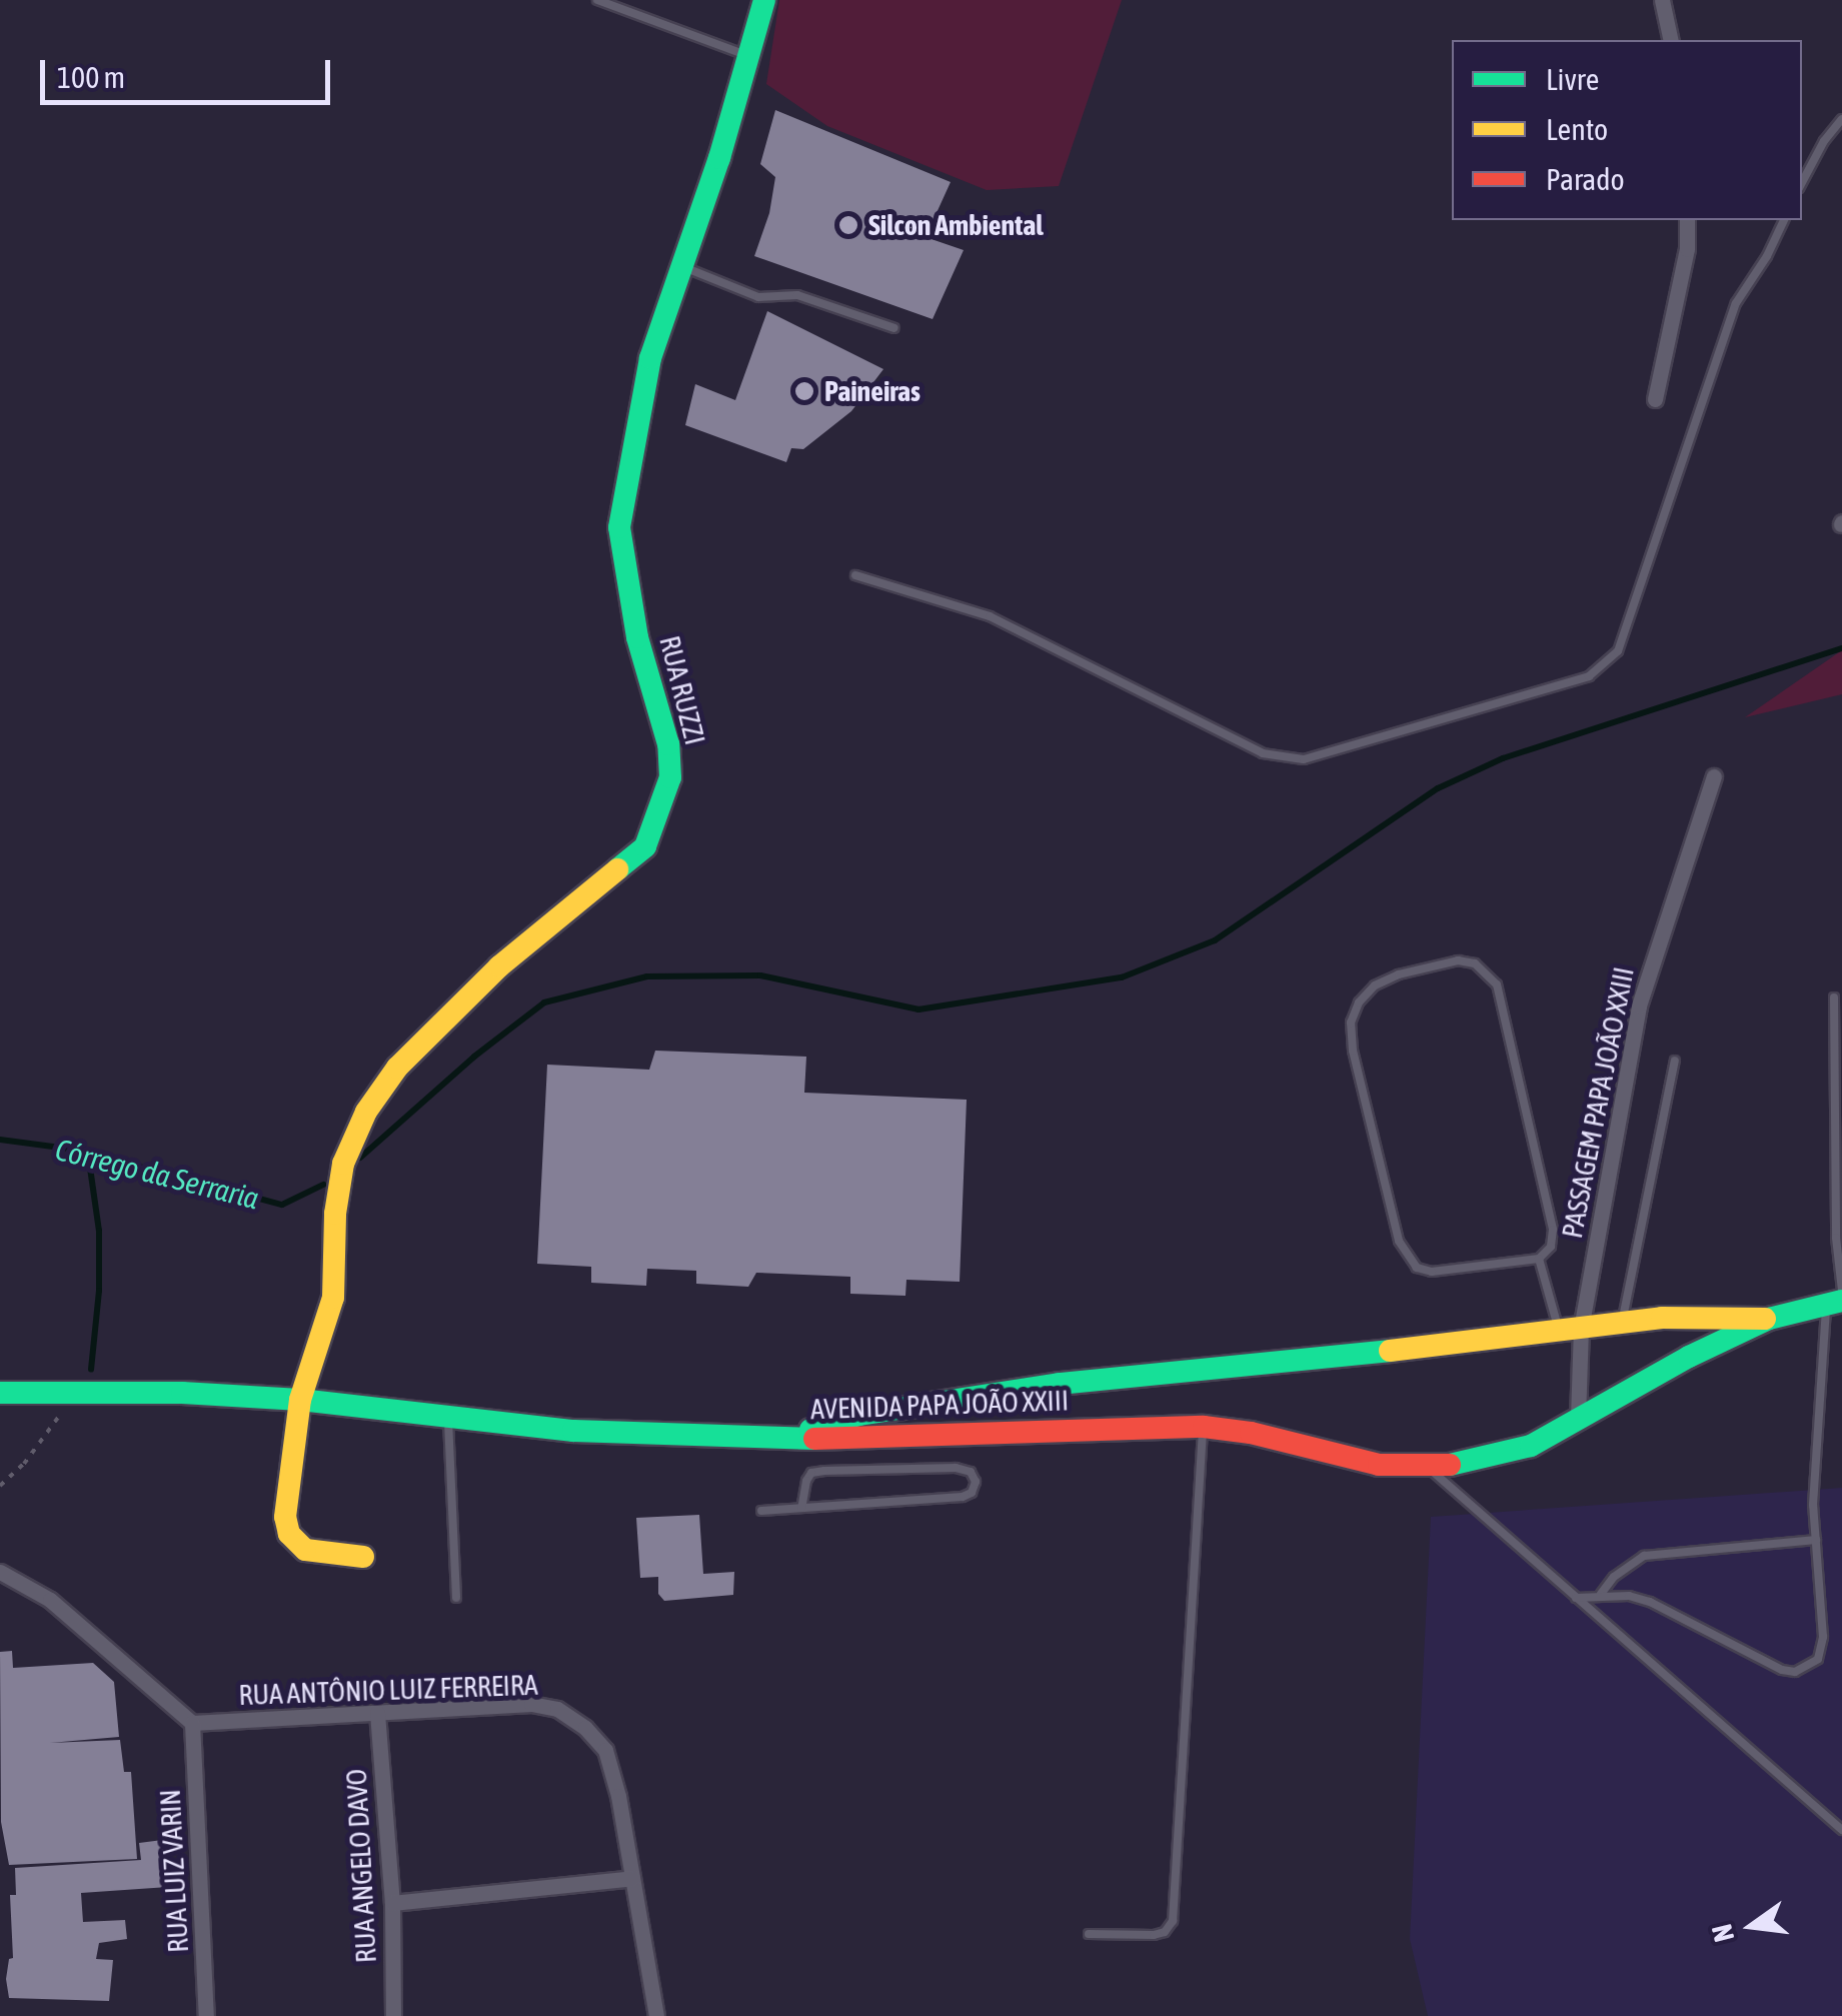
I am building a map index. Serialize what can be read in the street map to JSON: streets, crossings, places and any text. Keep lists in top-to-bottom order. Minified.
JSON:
{"streets":{"street":["RUA RUZZI","PASSAGEM PAPA JOÃO XXIII","AVENIDA PAPA JOÃO XXIII","RUA ANTÔNIO LUIZ FERREIRA","RUA ANGELO DAVO","RUA LUIZ VARIN"]},"crossings":[["RUA RUZZI","AVENIDA PAPA JOÃO XXIII"],["PASSAGEM PAPA JOÃO XXIII","AVENIDA PAPA JOÃO XXIII"],["RUA ANTÔNIO LUIZ FERREIRA","RUA ANGELO DAVO"],["RUA ANTÔNIO LUIZ FERREIRA","RUA LUIZ VARIN"]],"water":["Córrego da Serraria"],"places":["Silcon Ambiental","Paineiras"],"legend":["Livre","Lento","Parado"],"scale_bar":"100 m","north":"left"}
